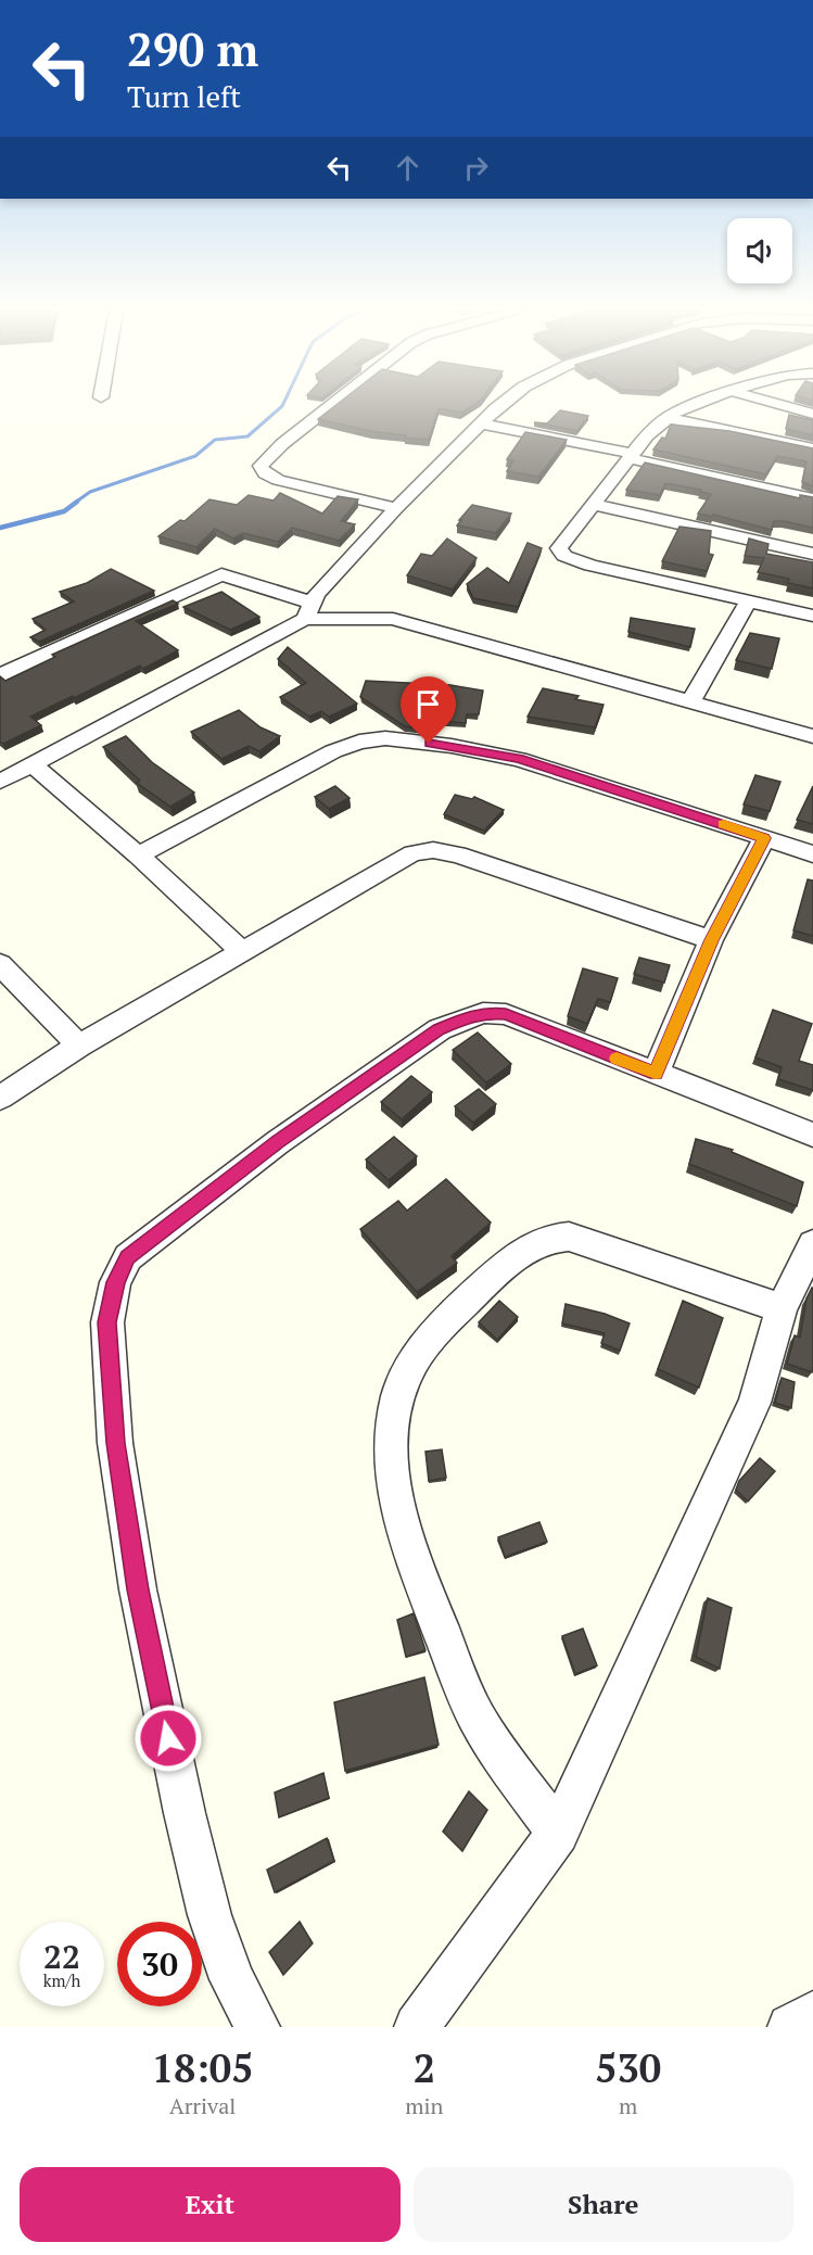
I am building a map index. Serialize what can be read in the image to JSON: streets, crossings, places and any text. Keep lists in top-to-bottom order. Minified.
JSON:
{"page":{"turn":["290 m","Turn left"],"speed":"22 km/h","limit":"30","eta":["18:05","Arrival","2","min","530","m"],"buttons":["Exit","Share"]}}
